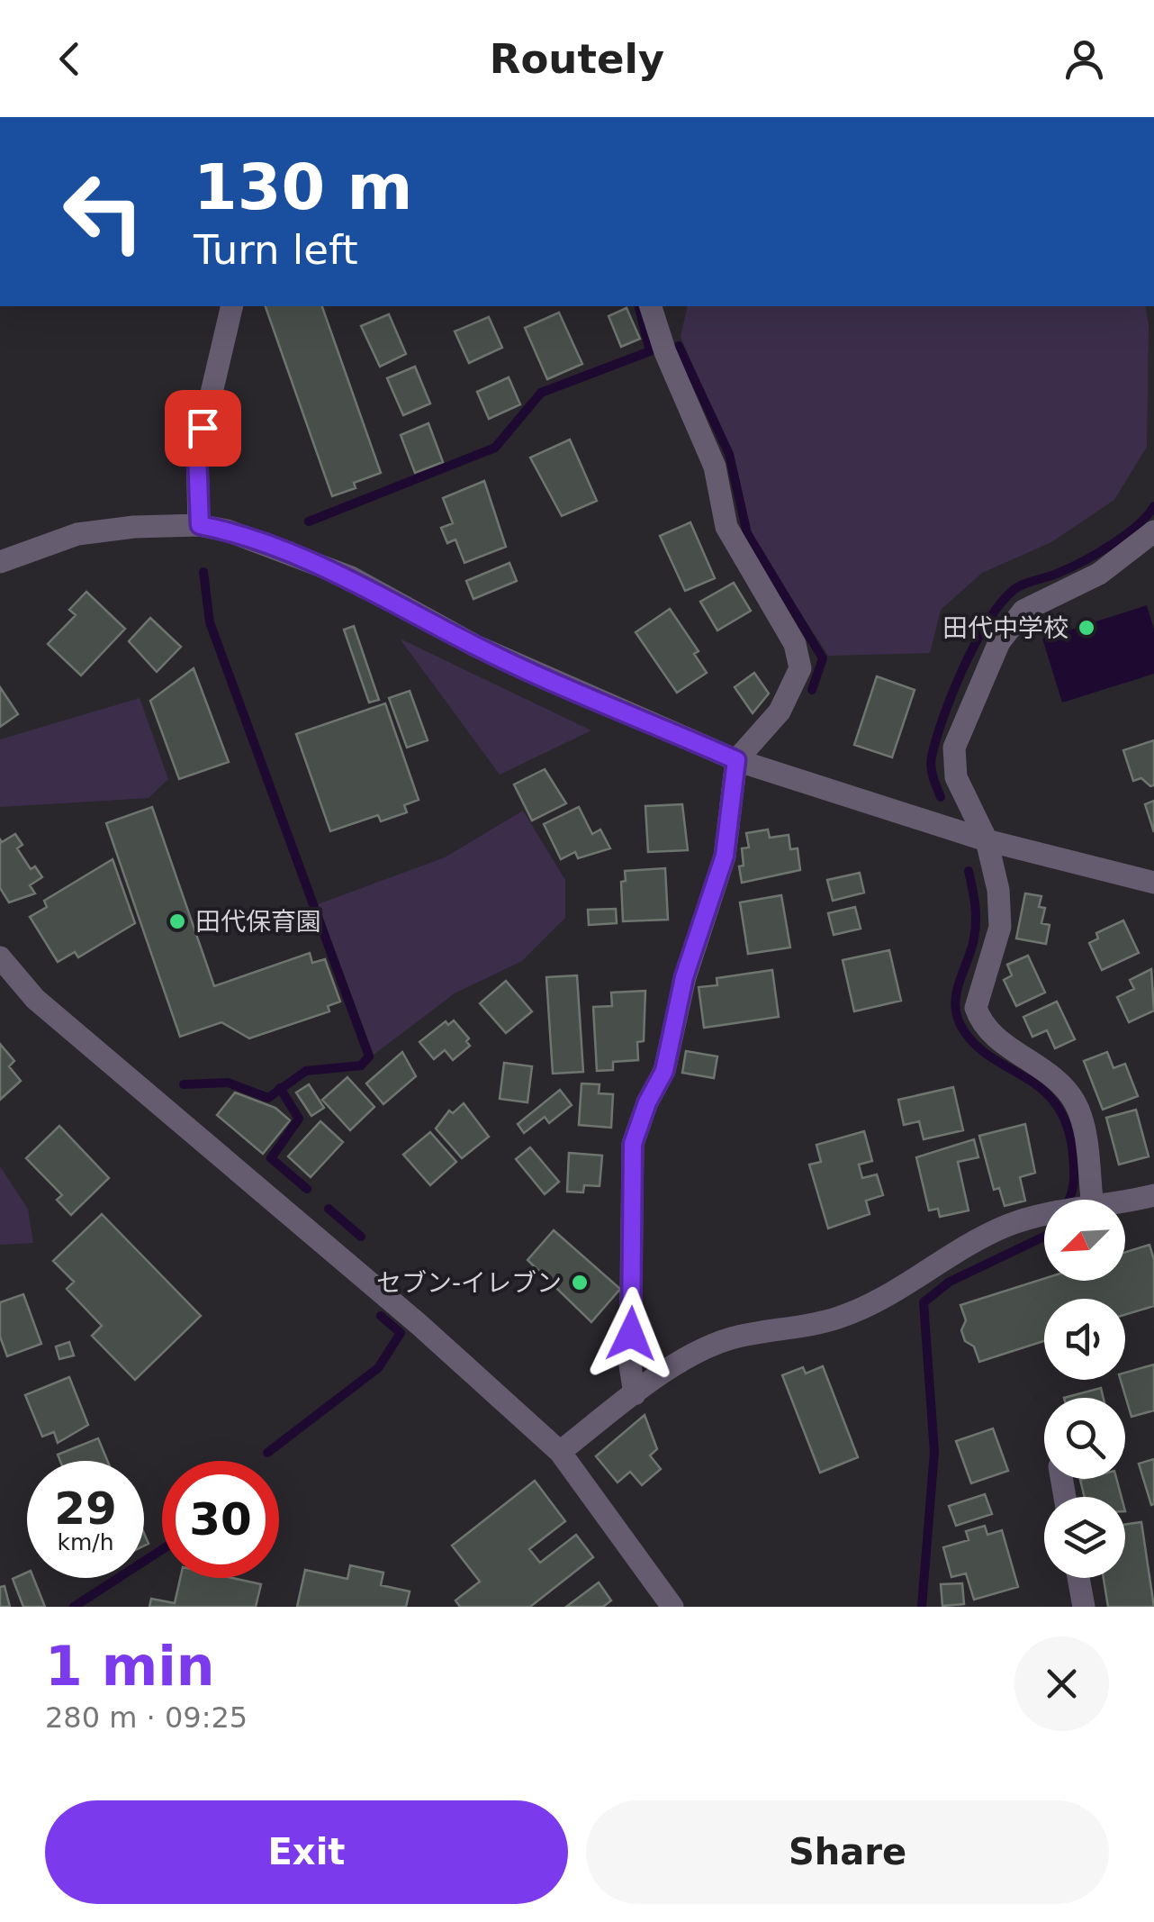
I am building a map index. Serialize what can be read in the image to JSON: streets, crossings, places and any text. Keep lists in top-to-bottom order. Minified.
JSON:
{"places":["田代中学校","田代保育園","セブン-イレブン"],"north":"bottom left","page":{"header":"Routely","turn":["130 m","Turn left"],"speed":"29 km/h","limit":"30","heading":["1 min","280 m · 09:25"],"buttons":["Exit","Share"]}}
